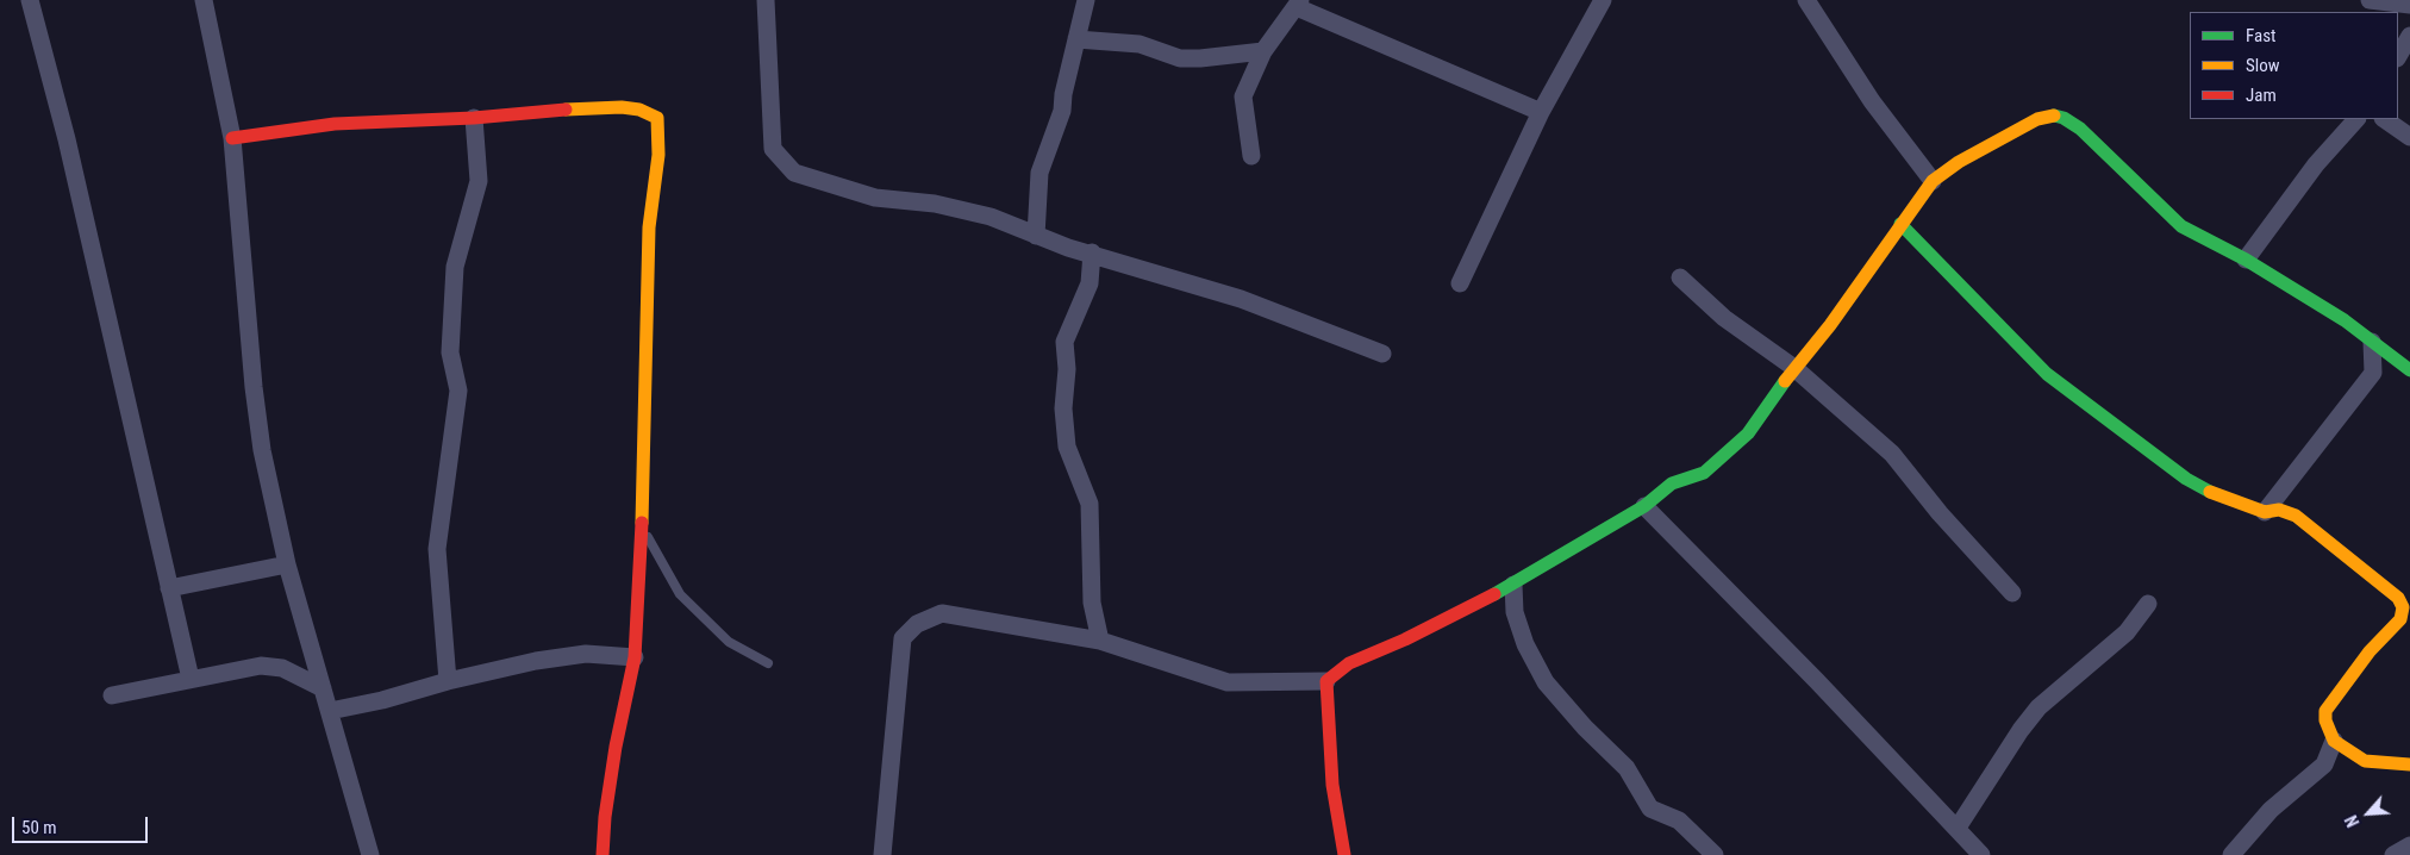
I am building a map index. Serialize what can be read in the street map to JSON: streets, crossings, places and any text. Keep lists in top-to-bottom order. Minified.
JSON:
{"legend":["Fast","Slow","Jam"],"scale_bar":"50 m","north":"bottom left"}
